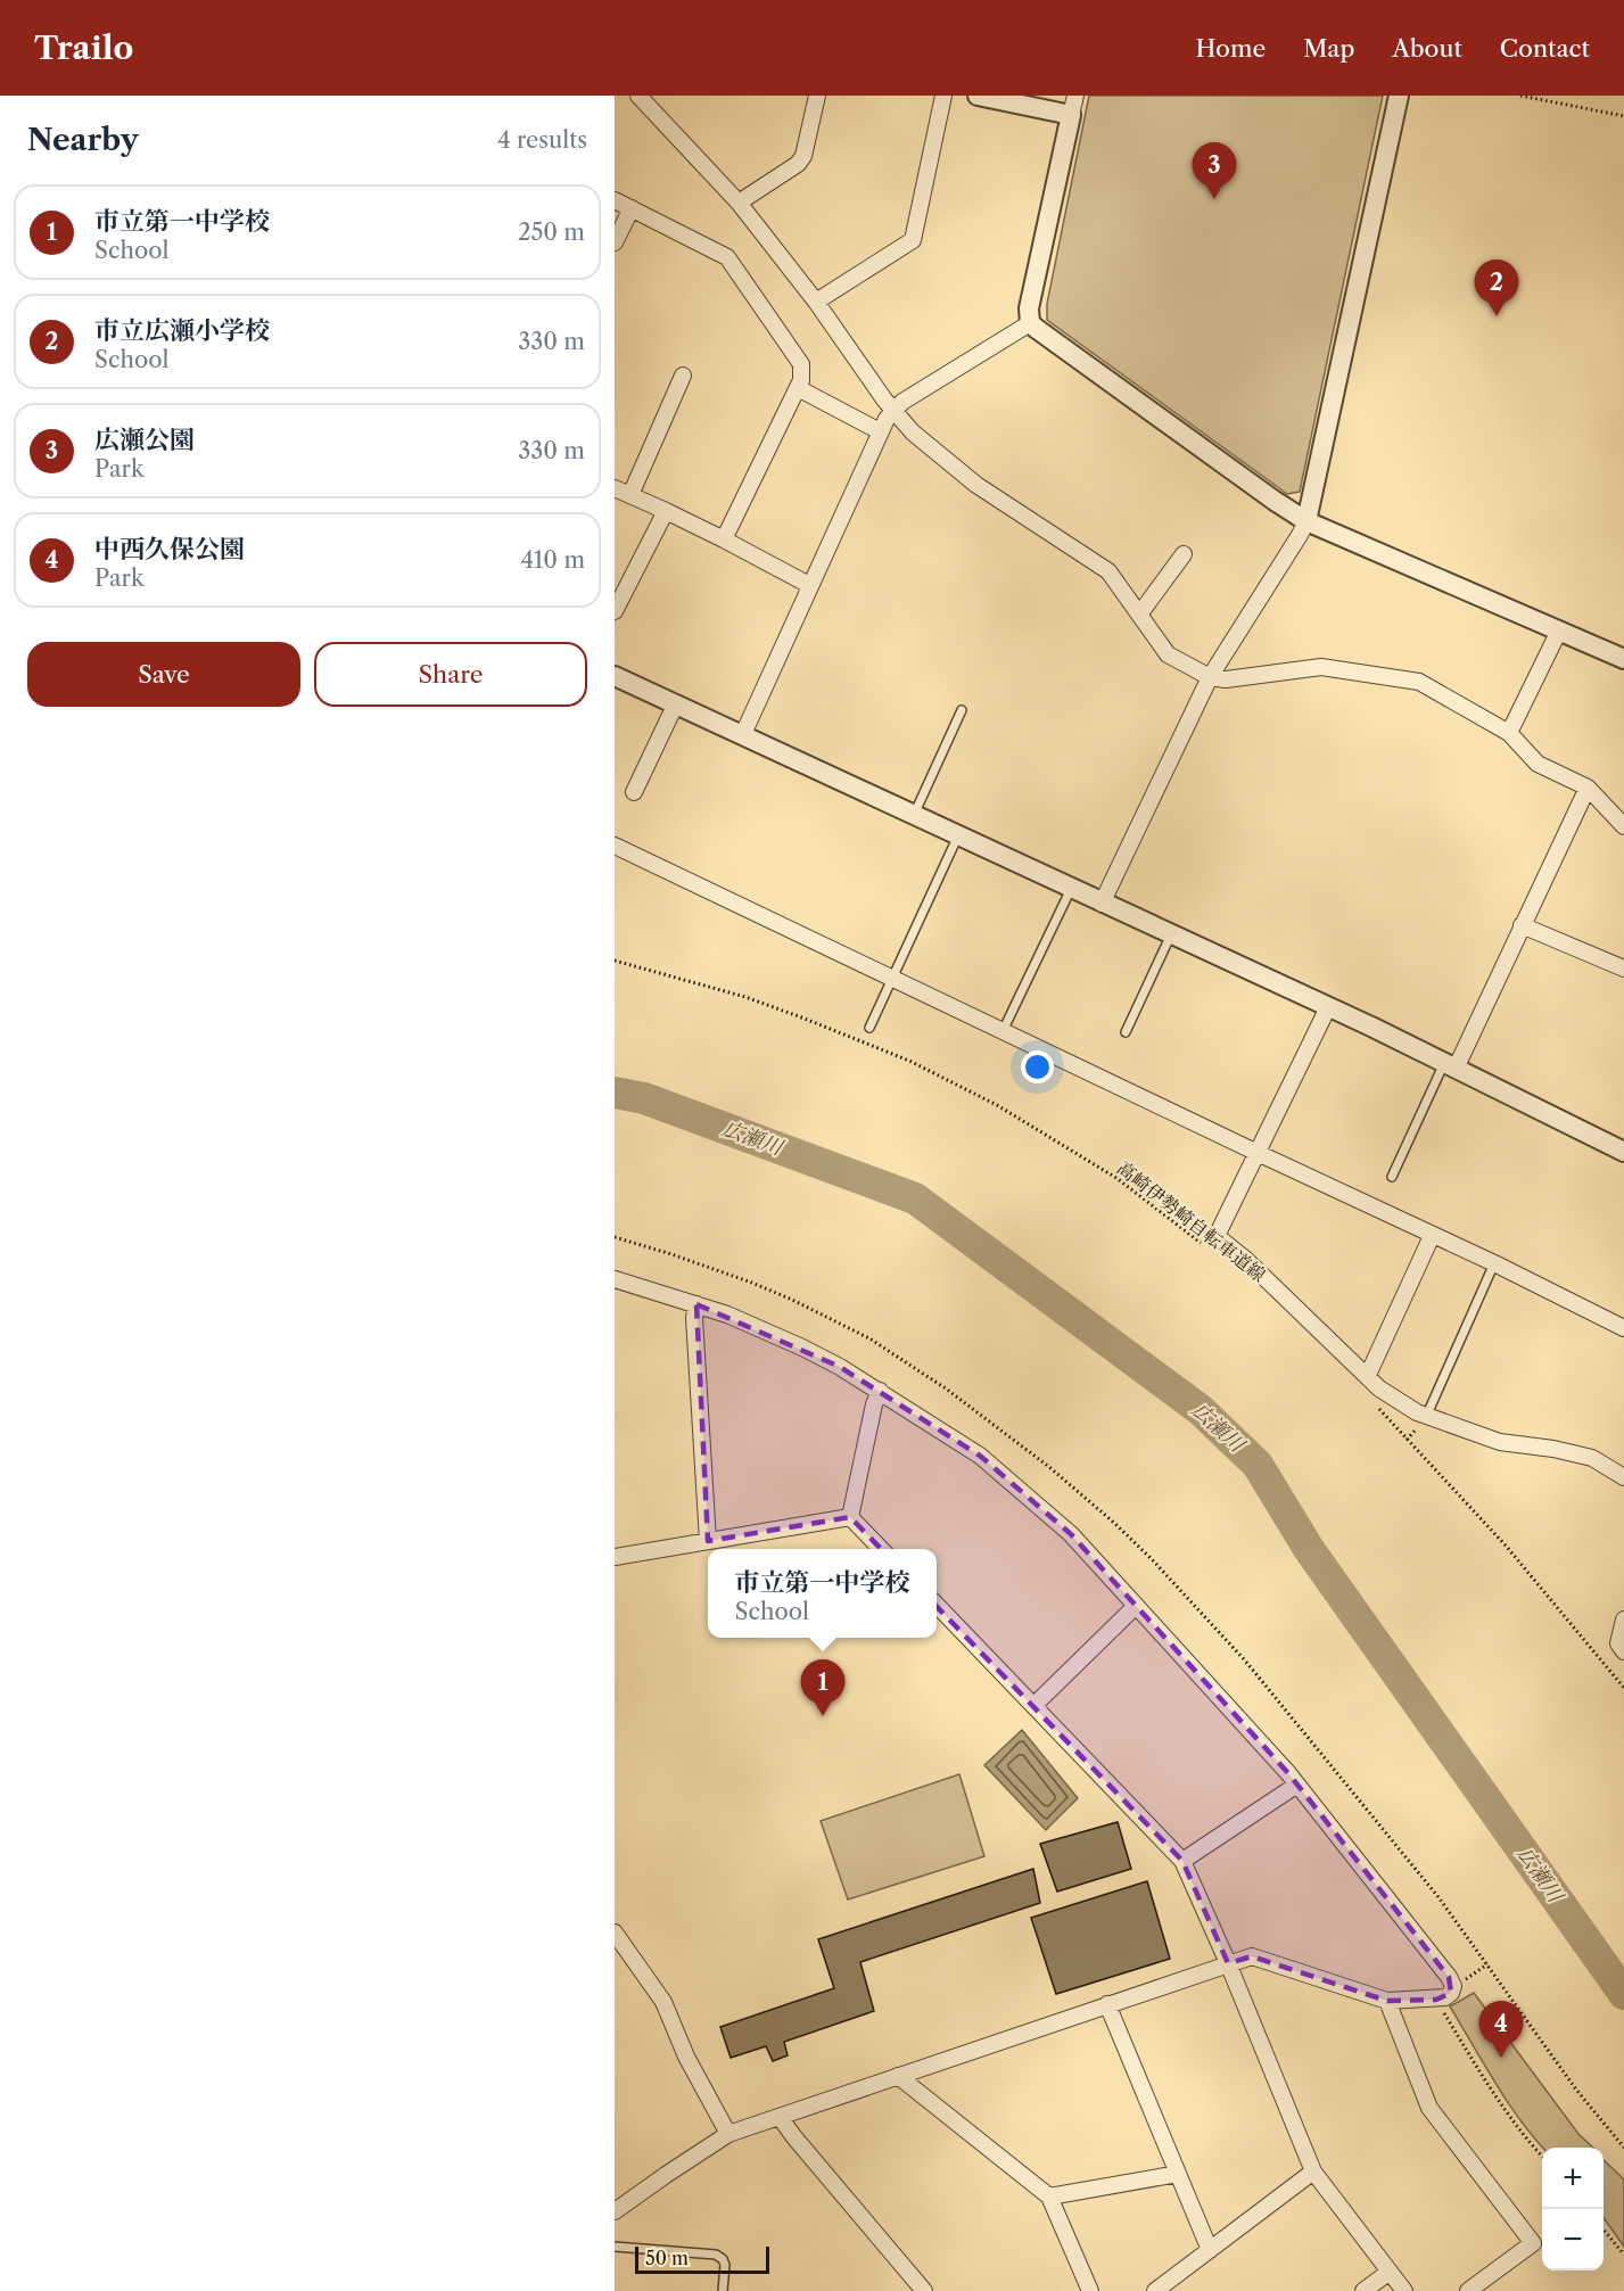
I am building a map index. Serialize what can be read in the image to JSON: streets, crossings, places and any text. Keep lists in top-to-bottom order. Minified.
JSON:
{"streets":{"path":["高崎伊勢崎自転車道線"]},"water":["広瀬川"],"scale_bar":"50 m","page":{"header":"Trailo","nav":["Home","Map","About","Contact"],"heading":["Nearby","4 results"],"pins":["3","2","1","4"],"list":[{"mark":"1","name":"市立第一中学校","note":"School","value":"250 m"},{"mark":"2","name":"市立広瀬小学校","note":"School","value":"330 m"},{"mark":"3","name":"広瀬公園","note":"Park","value":"330 m"},{"mark":"4","name":"中西久保公園","note":"Park","value":"410 m"}],"buttons":["Save","Share"],"popup":["市立第一中学校","School"],"map_buttons":["+","−"],"scale":"50 m"}}
